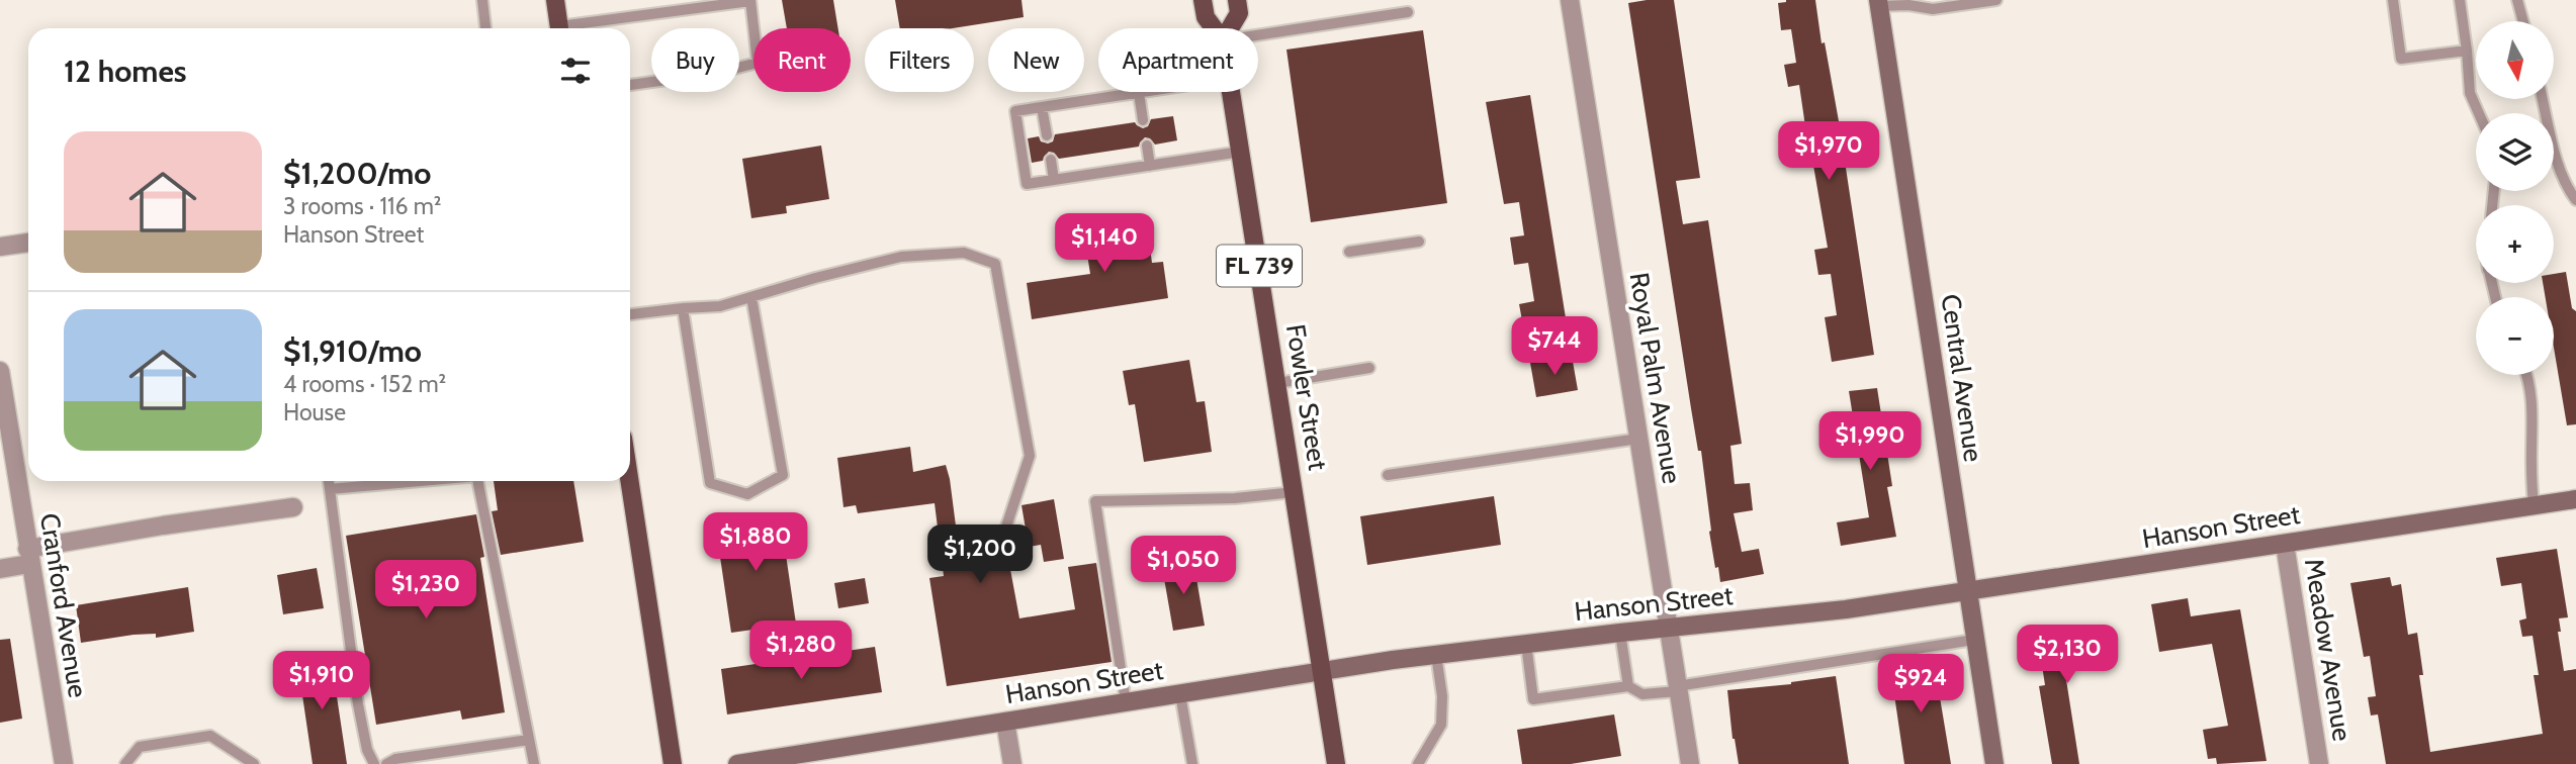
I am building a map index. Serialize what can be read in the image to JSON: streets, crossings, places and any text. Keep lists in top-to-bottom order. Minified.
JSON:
{"streets":{"main road":["FL 739","Fowler Street"],"street":["Royal Palm Avenue","Central Avenue","Hanson Street","Cranford Avenue","Meadow Avenue"]},"crossings":[["Royal Palm Avenue","Hanson Street"],["Central Avenue","Hanson Street"],["Fowler Street","Hanson Street"],["Hanson Street","Meadow Avenue"]],"north":"bottom","page":{"map_buttons":["+","−"],"chip":["Buy","Rent","Filters","New","Apartment"],"heading":"12 homes","list":[{"name":"$1,200/mo","note":"3 rooms · 116 m² · Hanson Street"},{"name":"$1,910/mo","note":"4 rooms · 152 m² · House"}],"price":["$1,970","$1,140","$744","$1,990","$1,880","$1,200","$1,050","$1,230","$1,280","$2,130","$1,910","$924"]}}
